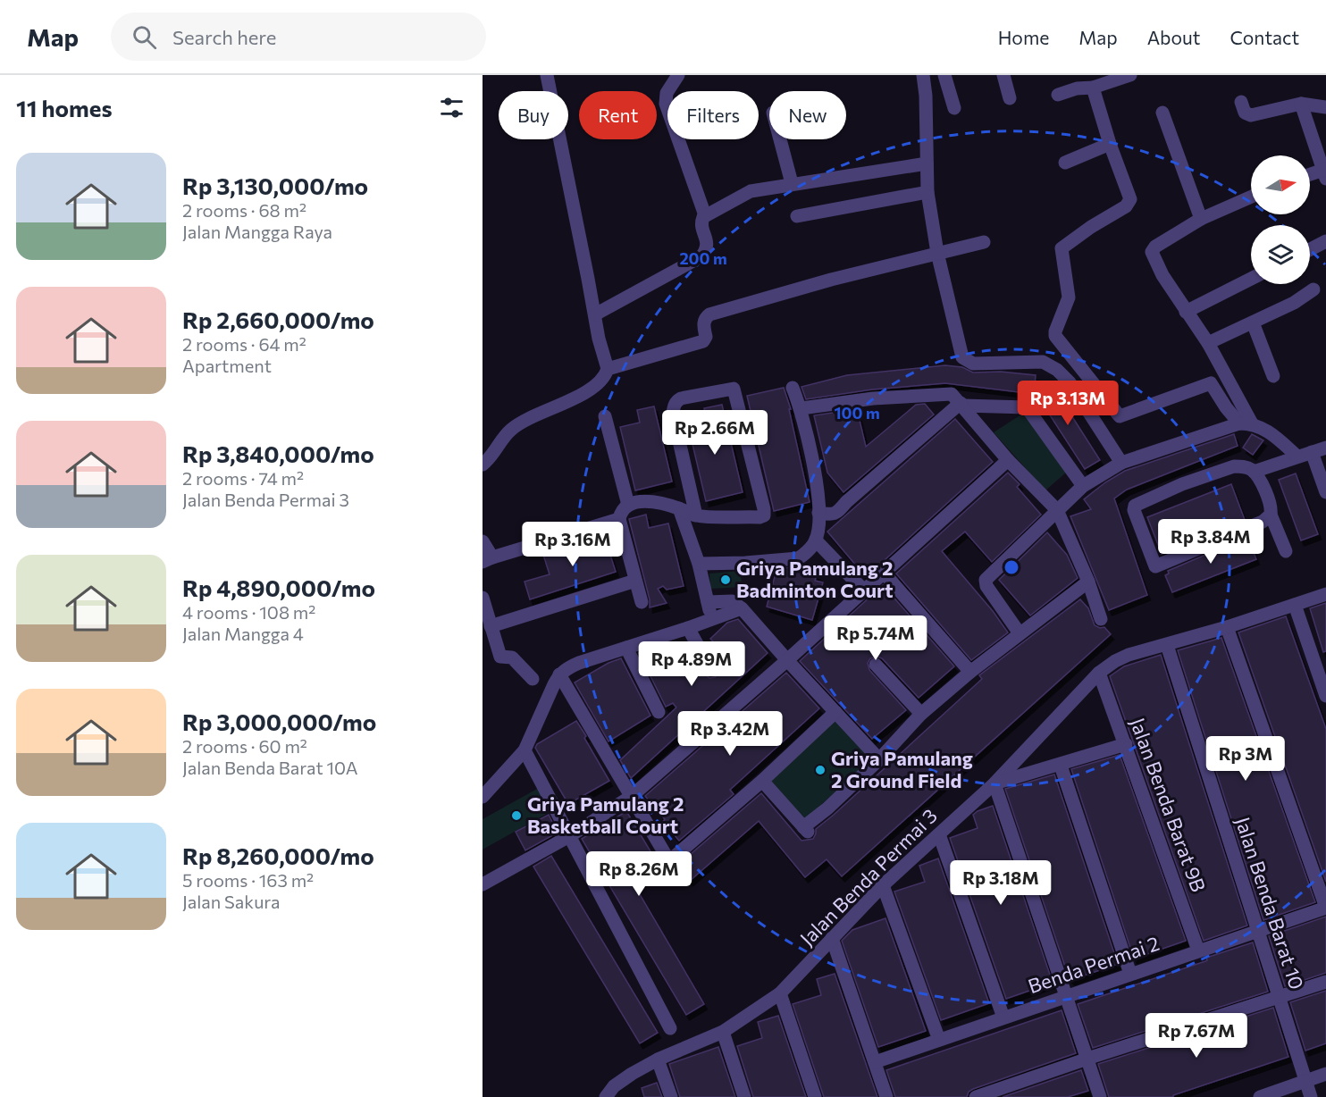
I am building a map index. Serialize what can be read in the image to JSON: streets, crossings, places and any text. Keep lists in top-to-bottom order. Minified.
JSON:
{"streets":{"street":["Jalan Benda Barat 9B","Jalan Benda Permai 3","Jalan Benda Barat 10","Benda Permai 2"]},"crossings":[["Jalan Benda Barat 9B","Jalan Benda Permai 3"],["Jalan Benda Barat 9B","Benda Permai 2"],["Jalan Benda Permai 3","Jalan Benda Barat 10"],["Jalan Benda Barat 10","Benda Permai 2"]],"places":["Griya Pamulang 2 Badminton Court","Griya Pamulang 2 Ground Field","Griya Pamulang 2 Basketball Court"],"north":"right","page":{"header":"Map","search":"Search here","nav":["Home","Map","About","Contact"],"heading":"11 homes","chip":["Buy","Rent","Filters","New"],"list":[{"name":"Rp 3,130,000/mo","note":"2 rooms · 68 m² · Jalan Mangga Raya"},{"name":"Rp 2,660,000/mo","note":"2 rooms · 64 m² · Apartment"},{"name":"Rp 3,840,000/mo","note":"2 rooms · 74 m² · Jalan Benda Permai 3"},{"name":"Rp 4,890,000/mo","note":"4 rooms · 108 m² · Jalan Mangga 4"},{"name":"Rp 3,000,000/mo","note":"2 rooms · 60 m² · Jalan Benda Barat 10A"},{"name":"Rp 8,260,000/mo","note":"5 rooms · 163 m² · Jalan Sakura"}],"price":["Rp 3.13M","Rp 2.66M","Rp 3.84M","Rp 3.16M","Rp 5.74M","Rp 4.89M","Rp 3.42M","Rp 3M","Rp 8.26M","Rp 3.18M","Rp 7.67M"]},"rings":["200 m","100 m"]}
